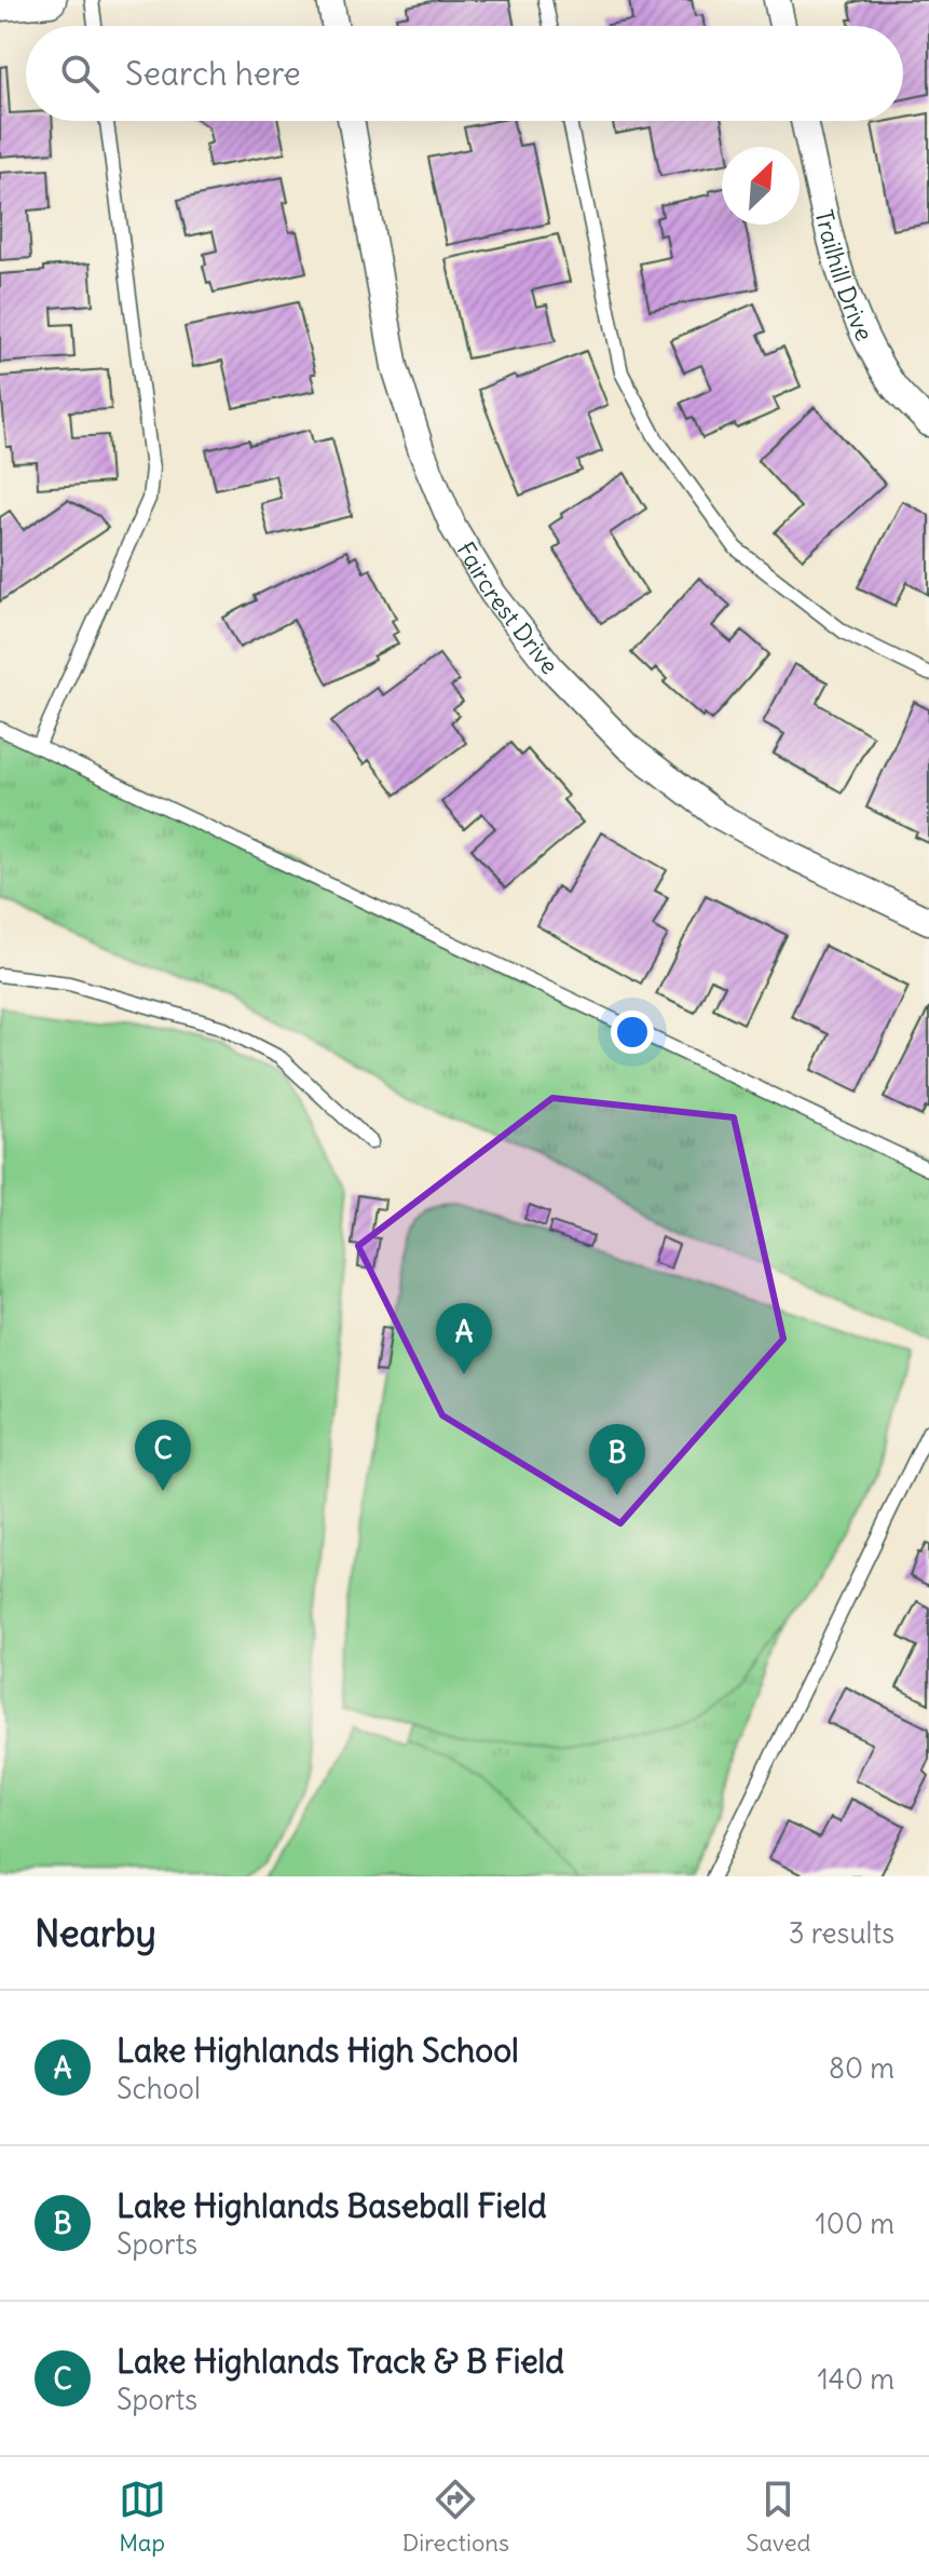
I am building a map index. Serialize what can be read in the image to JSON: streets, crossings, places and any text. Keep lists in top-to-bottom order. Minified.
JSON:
{"streets":{"street":["Trailhill Drive","Faircrest Drive"]},"north":"top right","page":{"search":"Search here","pins":["A","C","B"],"heading":["Nearby","3 results"],"list":[{"mark":"A","name":"Lake Highlands High School","note":"School","value":"80 m"},{"mark":"B","name":"Lake Highlands Baseball Field","note":"Sports","value":"100 m"},{"mark":"C","name":"Lake Highlands Track & B Field","note":"Sports","value":"140 m"}],"nav":["Map","Directions","Saved"]}}
